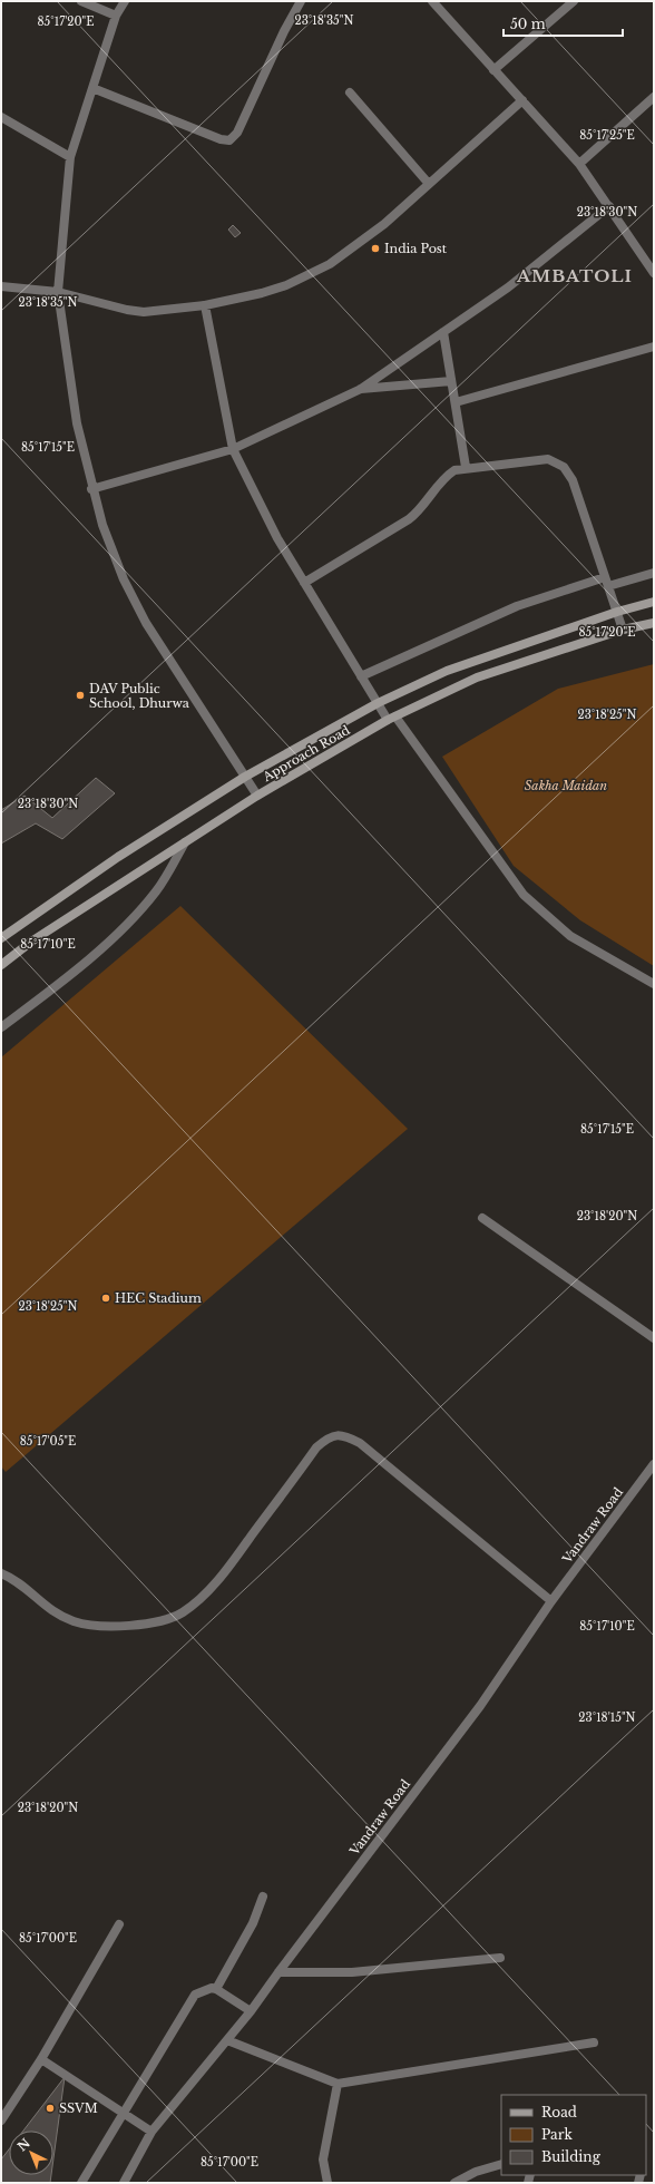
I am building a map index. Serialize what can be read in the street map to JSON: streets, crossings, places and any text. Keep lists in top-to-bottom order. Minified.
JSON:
{"streets":{"street":["Approach Road","Vandraw Road"]},"districts":["AMBATOLI"],"parks":["Sakha Maidan"],"places":["India Post","DAV Public School, Dhurwa","HEC Stadium","SSVM"],"legend":["Road","Park","Building"],"scale_bar":"50 m","north":"top left","coordinates":["23°18'35\"N","85°17'20\"E","85°17'25\"E","23°18'30\"N","85°17'15\"E","23°18'25\"N","85°17'10\"E","23°18'20\"N","85°17'05\"E","23°18'15\"N","85°17'00\"E"]}
